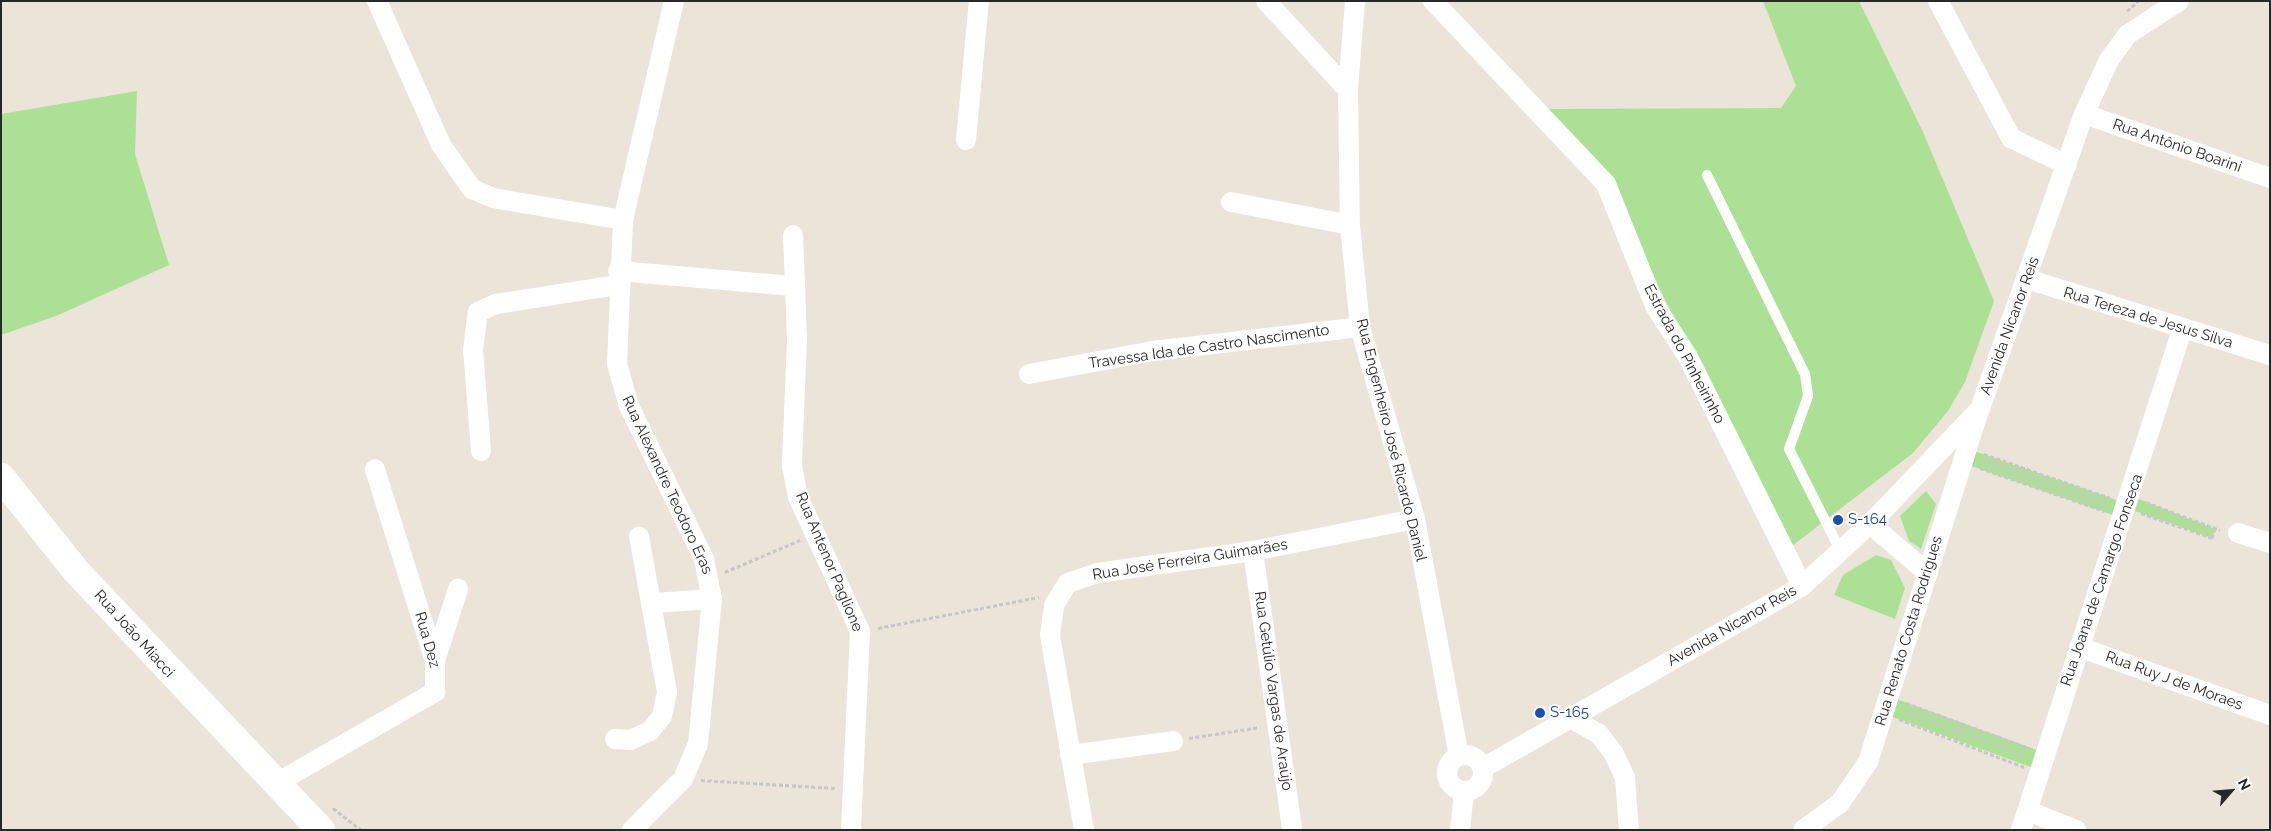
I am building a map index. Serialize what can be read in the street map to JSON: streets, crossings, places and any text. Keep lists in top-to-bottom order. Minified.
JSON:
{"streets":{"main road":["Rua João Miacci"],"street":["Rua Antônio Boarini","Rua Tereza de Jesus Silva","Avenida Nicanor Reis","Travessa Ida de Castro Nascimento","Estrada do Pinheirinho","Rua Engenheiro José Ricardo Daniel","Rua Alexandre Teodoro Eras","Rua José Ferreira Guimarães","Rua Antenor Paglione","Rua Joana de Camargo Fonseca","Rua Renato Costa Rodrigues","Rua Dez","Rua Ruy J de Moraes","Rua Getúlio Vargas de Araújo"]},"crossings":[["Rua Antônio Boarini","Avenida Nicanor Reis"],["Rua Tereza de Jesus Silva","Avenida Nicanor Reis"],["Rua Tereza de Jesus Silva","Rua Joana de Camargo Fonseca"],["Avenida Nicanor Reis","Estrada do Pinheirinho"],["Avenida Nicanor Reis","Rua Engenheiro José Ricardo Daniel"],["Avenida Nicanor Reis","Rua Renato Costa Rodrigues"],["Travessa Ida de Castro Nascimento","Rua Engenheiro José Ricardo Daniel"],["Rua Engenheiro José Ricardo Daniel","Rua José Ferreira Guimarães"],["Rua José Ferreira Guimarães","Rua Getúlio Vargas de Araújo"],["Rua Joana de Camargo Fonseca","Rua Ruy J de Moraes"],["Rua João Miacci","Rua Dez"]],"places":["S-164","S-165"],"north":"top right"}
